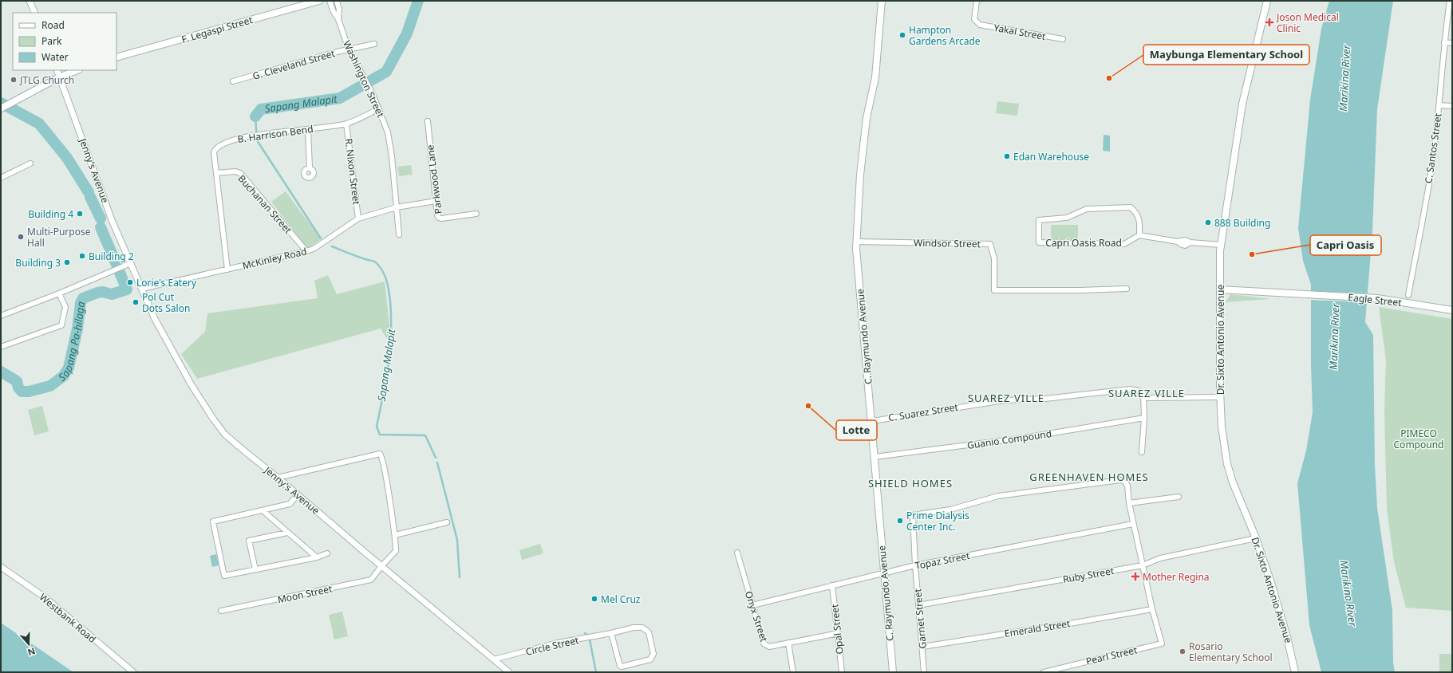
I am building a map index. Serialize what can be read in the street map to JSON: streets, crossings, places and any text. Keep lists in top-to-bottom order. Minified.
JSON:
{"streets":{"main road":["F. Legaspi Street","Eagle Street","C. Raymundo Avenue","Dr. Sixto Antonio Avenue"],"street":["Yakal Street","G. Cleveland Street","Washington Street","B. Harrison Bend","C. Santos Street","Jenny's Avenue","R. Nixon Street","Parkwood Lane","Buchanan Street","Capri Oasis Road","Windsor Street","McKinley Road","C. Suarez Street","Guanio Compound","Topaz Street","Ruby Street","Moon Street","Onyx Street","Westbank Road","Garnet Street","Emerald Street","Opal Street","Circle Street","Pearl Street"]},"crossings":[["G. Cleveland Street","Washington Street"],["Washington Street","B. Harrison Bend"],["Washington Street","McKinley Road"],["B. Harrison Bend","R. Nixon Street"],["B. Harrison Bend","Buchanan Street"],["B. Harrison Bend","McKinley Road"],["Jenny's Avenue","McKinley Road"],["Jenny's Avenue","Moon Street"],["Jenny's Avenue","Circle Street"],["R. Nixon Street","McKinley Road"],["Parkwood Lane","McKinley Road"],["Buchanan Street","McKinley Road"],["Windsor Street","C. Raymundo Avenue"],["Eagle Street","Dr. Sixto Antonio Avenue"],["C. Raymundo Avenue","C. Suarez Street"],["C. Raymundo Avenue","Guanio Compound"],["C. Raymundo Avenue","Topaz Street"],["Dr. Sixto Antonio Avenue","C. Suarez Street"],["Dr. Sixto Antonio Avenue","Ruby Street"],["Topaz Street","Onyx Street"],["Topaz Street","Garnet Street"],["Topaz Street","Opal Street"],["Ruby Street","Garnet Street"],["Onyx Street","Opal Street"],["Garnet Street","Emerald Street"],["Emerald Street","Pearl Street"]],"districts":["SUAREZ VILLE","SUAREZ VILLE","GREENHAVEN HOMES","SHIELD HOMES"],"water":["Marikina River","Sapang Malapit","Sapang Pa-hilaga"],"parks":["PIMECO Compound"],"places":{"health":["Joson Medical Clinic","Mother Regina"],"other":["Hampton Gardens Arcade","Maybunga Elementary School","JTLG Church","Edan Warehouse","Building 4","888 Building","Multi-Purpose Hall","Capri Oasis","Building 2","Building 3","Lorie's Eatery","Pol Cut Dots Salon","Lotte","Prime Dialysis Center Inc.","Mel Cruz","Rosario Elementary School"]},"legend":["Road","Park","Water"],"north":"bottom"}
